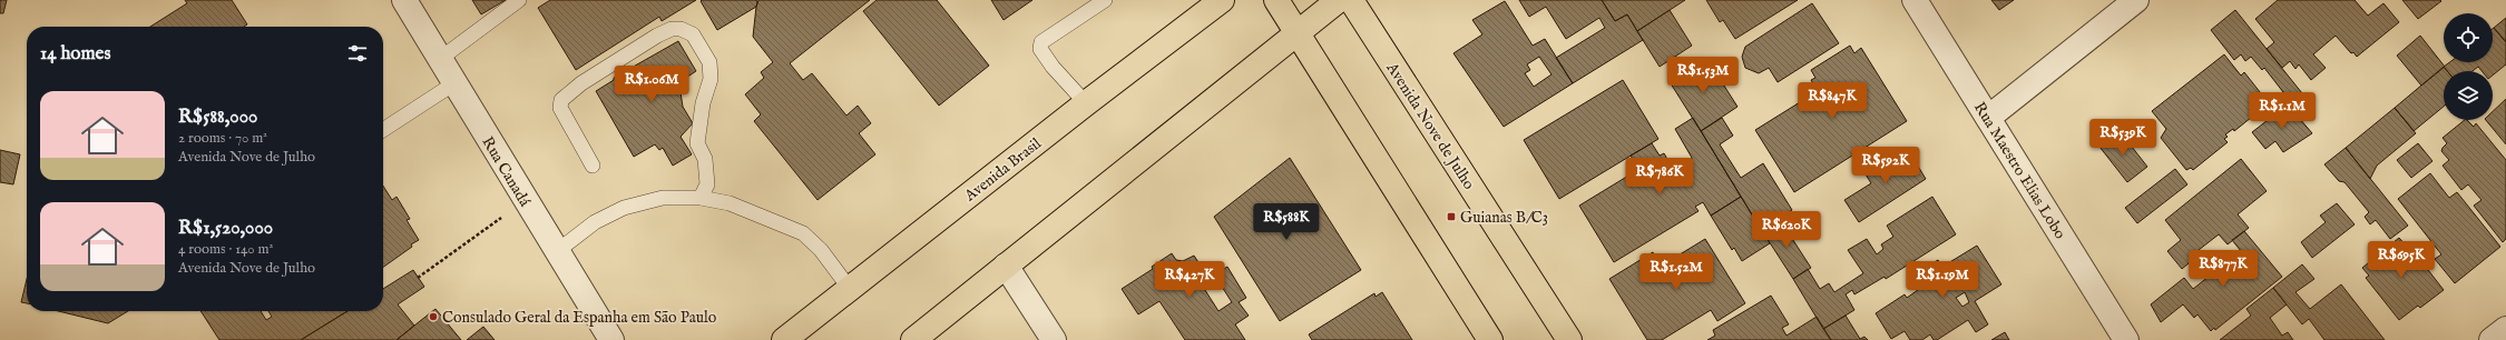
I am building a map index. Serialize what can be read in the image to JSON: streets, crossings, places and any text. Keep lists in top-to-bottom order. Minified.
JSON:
{"streets":{"main road":["Avenida Nove de Julho","Avenida Brasil"],"street":["Rua Maestro Elias Lobo","Rua Canadá"]},"places":{"transit":["Guianas B/C3"],"other":["Consulado Geral da Espanha em São Paulo"]},"page":{"heading":"14 homes","price":["R$1.53M","R$1.06M","R$847K","R$1.1M","R$539K","R$592K","R$786K","R$588K","R$620K","R$695K","R$877K","R$1.52M","R$427K","R$1.19M"],"list":[{"name":"R$588,000","note":"2 rooms · 70 m² · Avenida Nove de Julho"},{"name":"R$1,520,000","note":"4 rooms · 140 m² · Avenida Nove de Julho"}]}}
